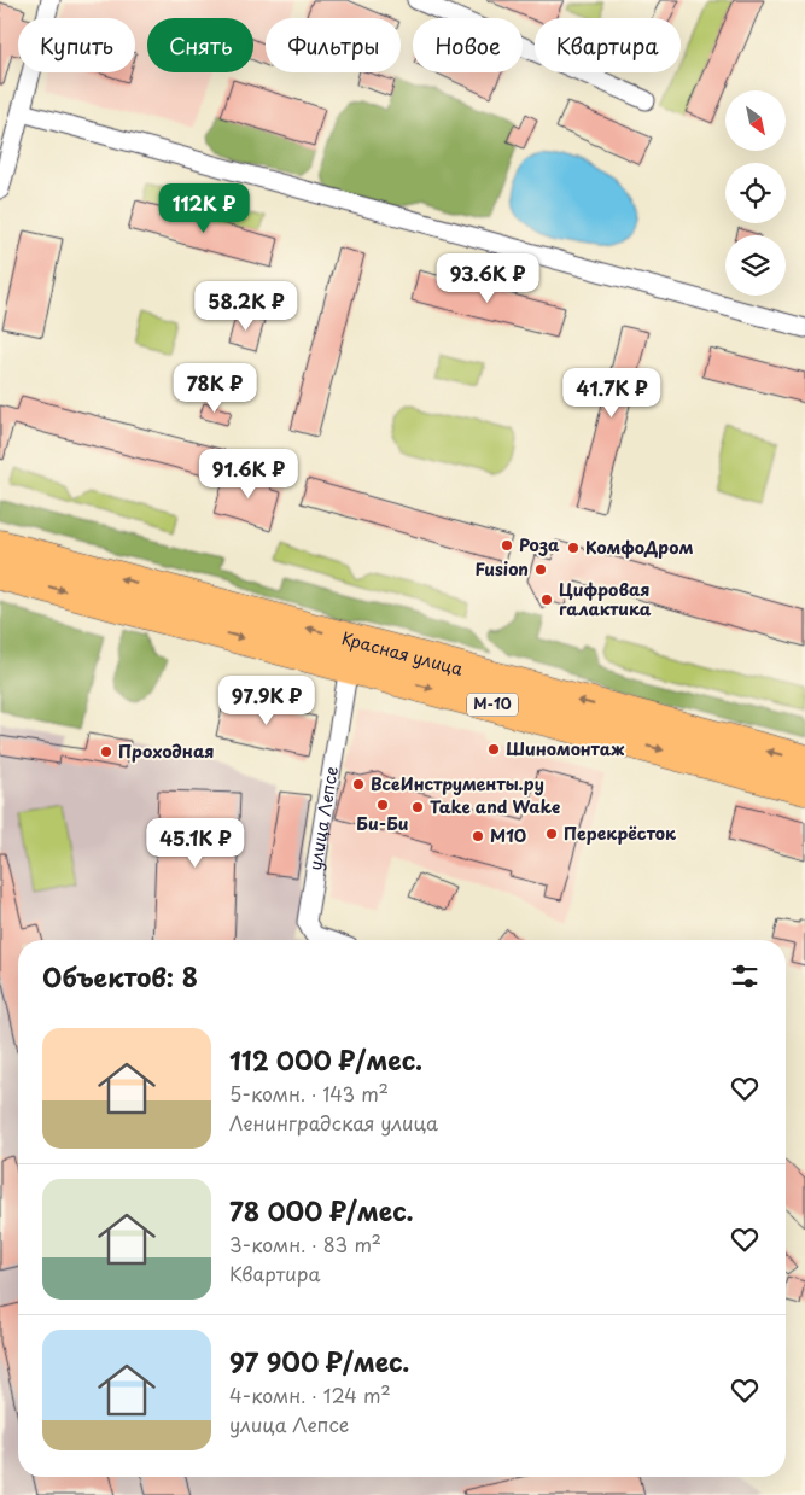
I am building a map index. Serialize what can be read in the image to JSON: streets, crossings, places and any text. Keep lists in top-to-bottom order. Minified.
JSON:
{"streets":{"highway":["Красная улица","М-10"],"street":["улица Лепсе"]},"crossings":[["Красная улица","улица Лепсе"]],"places":["Роза","КомфоДром","Fusion","Цифровая галактика","Шиномонтаж","Проходная","ВсеИнструменты.ру","Би-Би","Take and Wake","Перекрёсток","М10"],"north":"bottom right","page":{"chip":["Купить","Снять","Фильтры","Новое","Квартира"],"price":["112K ₽","93.6K ₽","58.2K ₽","78K ₽","41.7K ₽","91.6K ₽","97.9K ₽","45.1K ₽"],"heading":"Объектов: 8","list":[{"name":"112 000 ₽/мес.","note":"5-комн. · 143 m² · Ленинградская улица"},{"name":"78 000 ₽/мес.","note":"3-комн. · 83 m² · Квартира"},{"name":"97 900 ₽/мес.","note":"4-комн. · 124 m² · улица Лепсе"}]}}
